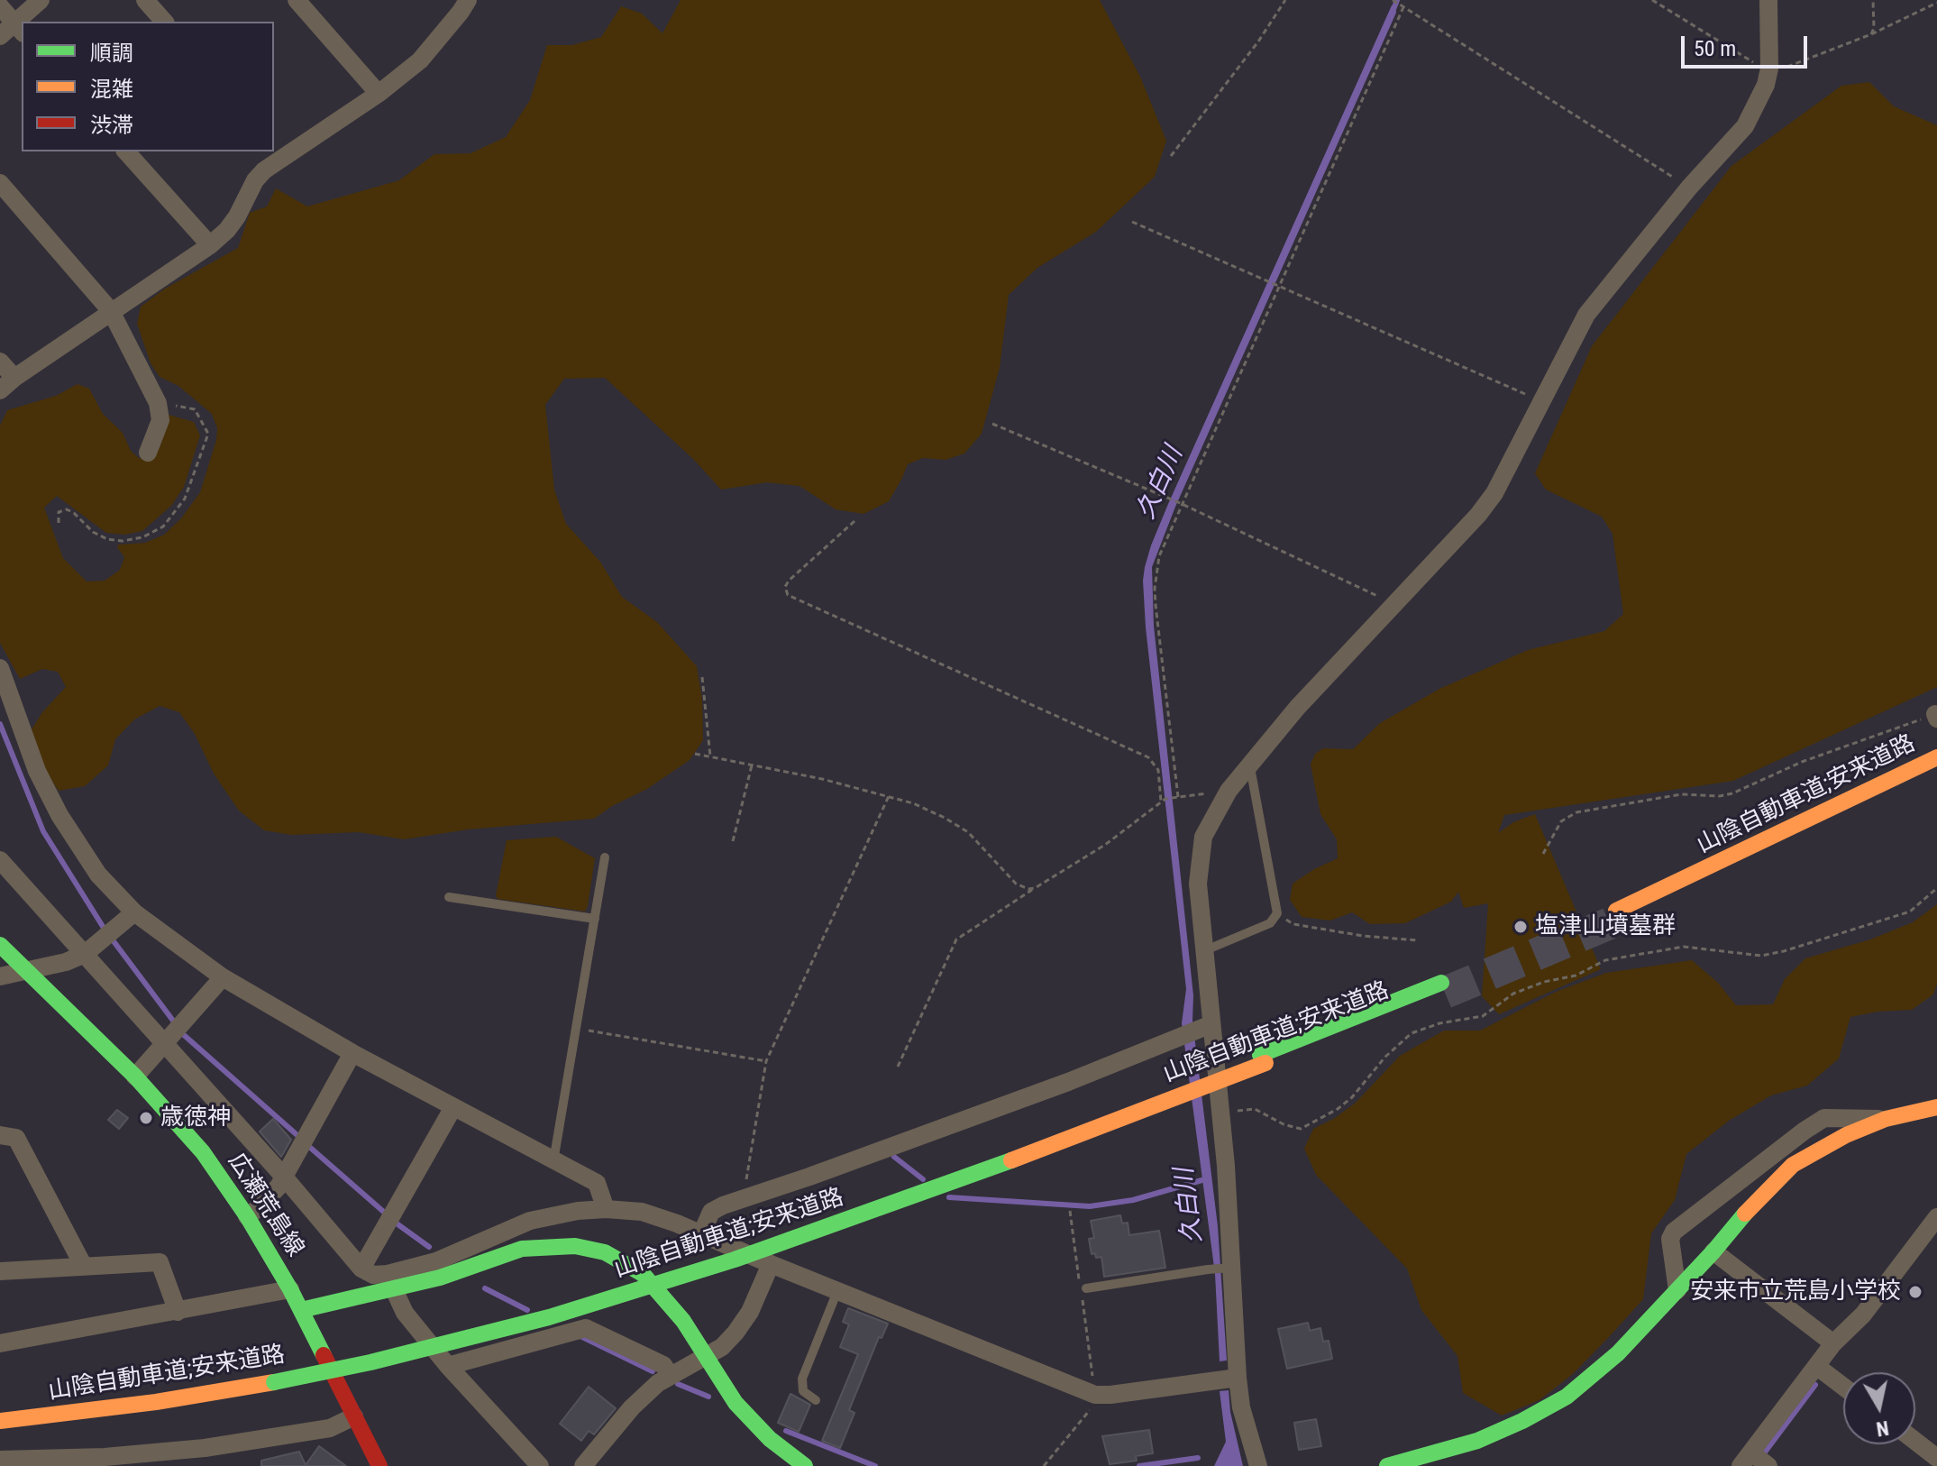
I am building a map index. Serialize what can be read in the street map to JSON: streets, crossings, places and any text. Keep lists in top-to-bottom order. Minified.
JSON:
{"streets":{"main road":["山陰自動車道;安来道路","広瀬荒島線"]},"water":["久白川"],"places":["塩津山墳墓群","歳徳神","安来市立荒島小学校"],"legend":["順調","混雑","渋滞"],"scale_bar":"50 m","north":"bottom"}
